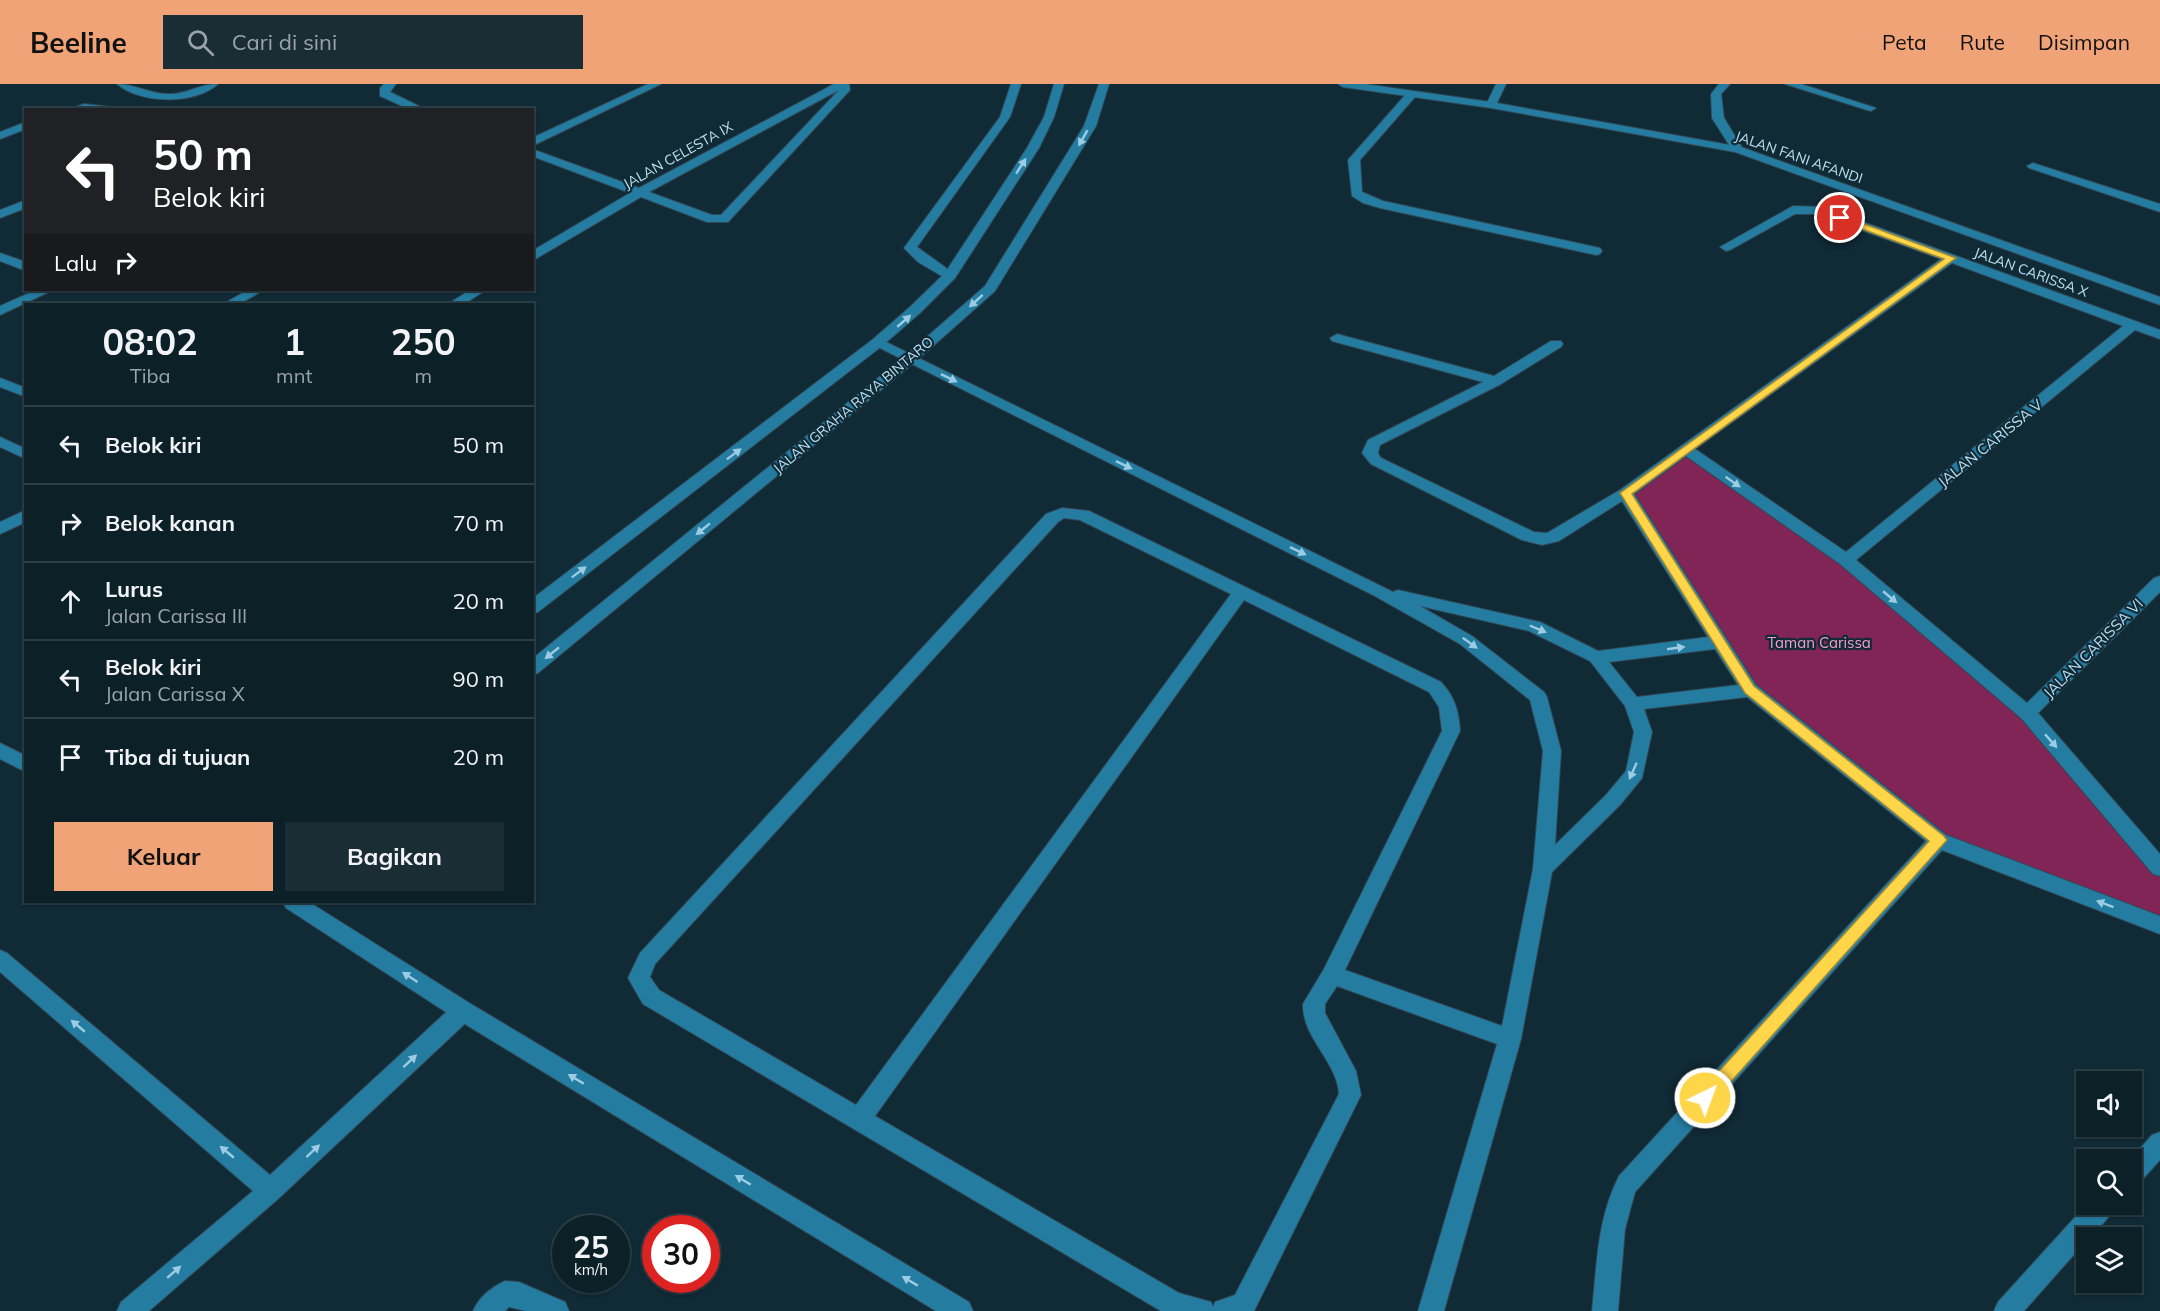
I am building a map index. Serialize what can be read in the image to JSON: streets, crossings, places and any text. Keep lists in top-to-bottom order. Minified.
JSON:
{"streets":{"street":["JALAN CELESTA IX","JALAN FANI AFANDI","JALAN CARISSA X","JALAN GRAHA RAYA BINTARO","JALAN CARISSA V","JALAN CARISSA VI"]},"crossings":[["JALAN CARISSA X","JALAN CARISSA V"]],"parks":["Taman Carissa"],"page":{"header":"Beeline","search":"Cari di sini","nav":["Peta","Rute","Disimpan"],"turn":["50 m","Belok kiri"],"then":"Lalu","eta":["08:02","Tiba","1","mnt","250","m"],"list":[{"name":"Belok kiri","value":"50 m"},{"name":"Belok kanan","value":"70 m"},{"name":"Lurus","note":"Jalan Carissa III","value":"20 m"},{"name":"Belok kiri","note":"Jalan Carissa X","value":"90 m"},{"name":"Tiba di tujuan","value":"20 m"}],"buttons":["Keluar","Bagikan"],"speed":"25 km/h","limit":"30"}}
